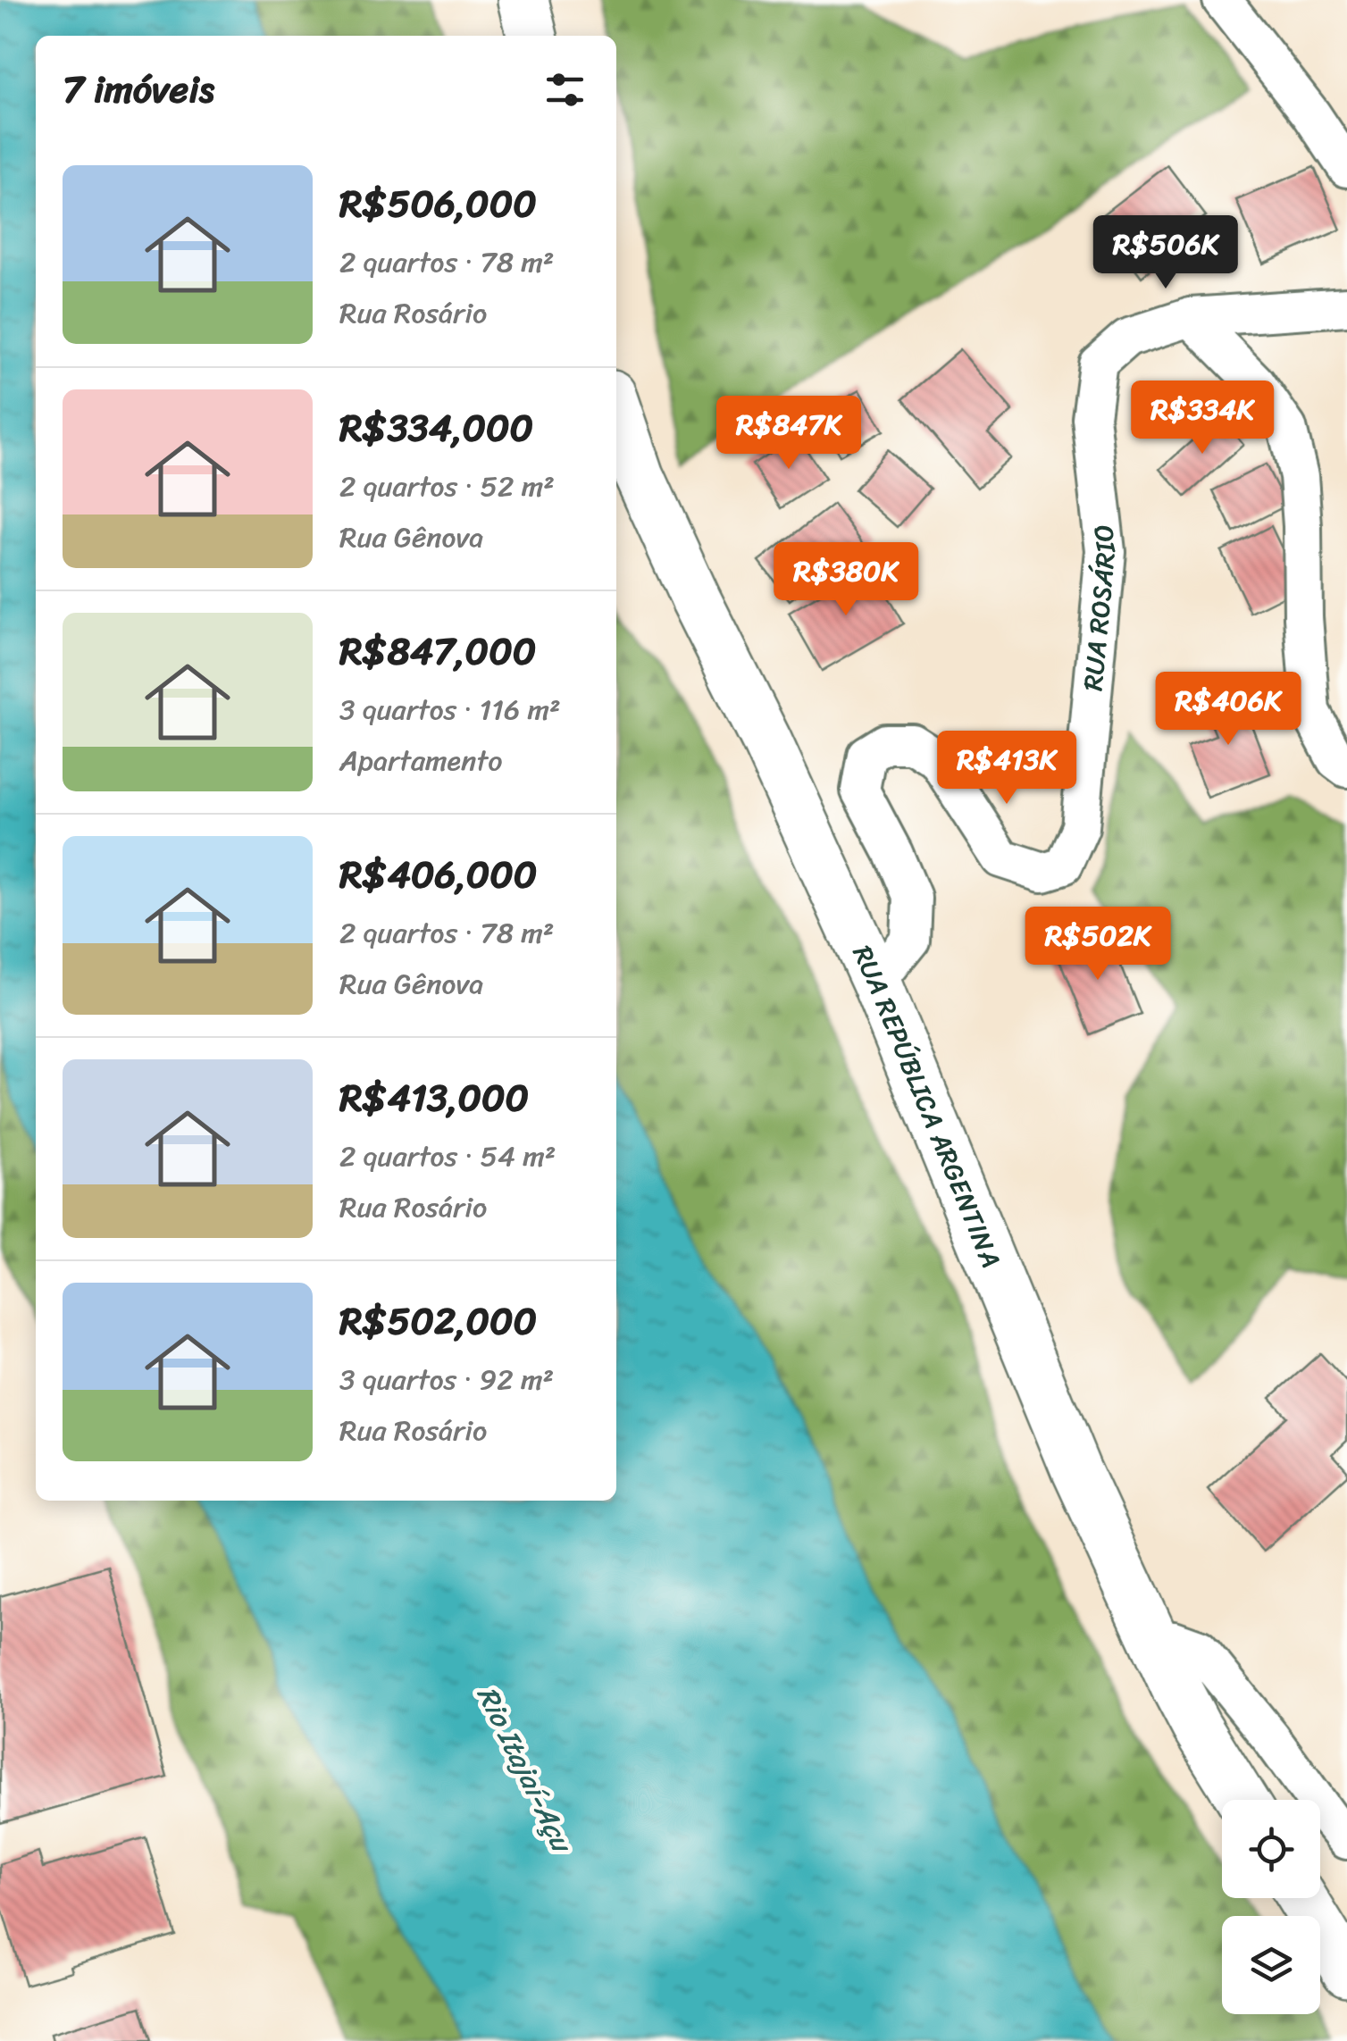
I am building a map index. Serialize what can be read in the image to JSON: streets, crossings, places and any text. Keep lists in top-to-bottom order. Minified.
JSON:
{"streets":{"main road":["RUA REPÚBLICA ARGENTINA"],"street":["RUA ROSÁRIO"]},"crossings":[["RUA ROSÁRIO","RUA REPÚBLICA ARGENTINA"]],"water":["Rio Itajaí-Açu"],"page":{"heading":"7 imóveis","list":[{"name":"R$506,000","note":"2 quartos · 78 m² · Rua Rosário"},{"name":"R$334,000","note":"2 quartos · 52 m² · Rua Gênova"},{"name":"R$847,000","note":"3 quartos · 116 m² · Apartamento"},{"name":"R$406,000","note":"2 quartos · 78 m² · Rua Gênova"},{"name":"R$413,000","note":"2 quartos · 54 m² · Rua Rosário"},{"name":"R$502,000","note":"3 quartos · 92 m² · Rua Rosário"}],"price":["R$506K","R$334K","R$847K","R$380K","R$406K","R$413K","R$502K"]}}
